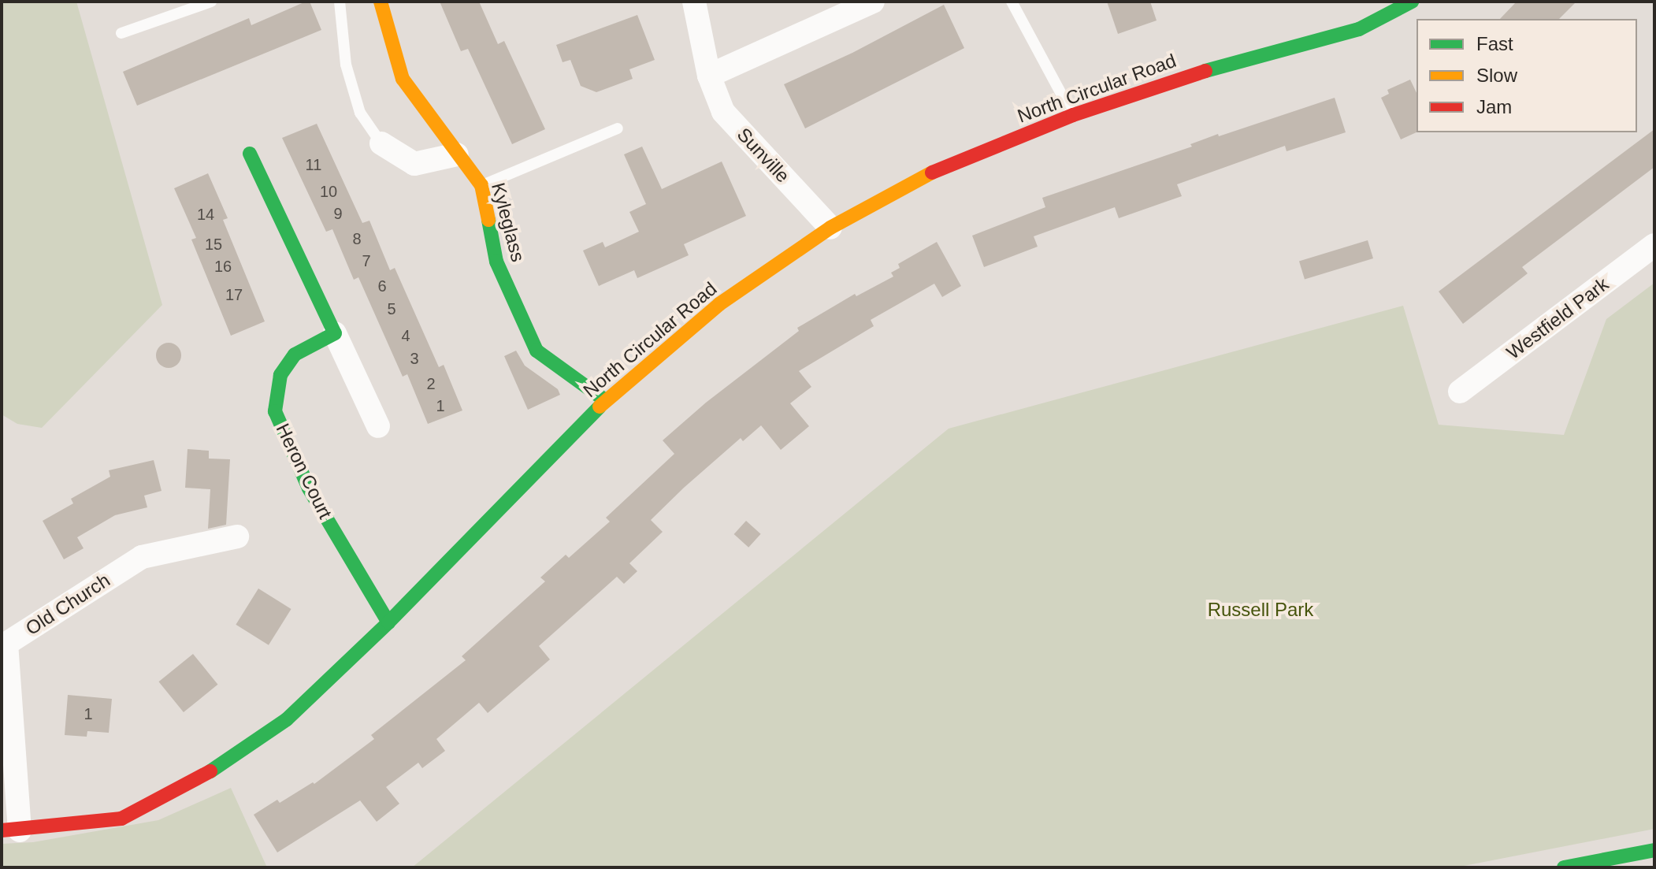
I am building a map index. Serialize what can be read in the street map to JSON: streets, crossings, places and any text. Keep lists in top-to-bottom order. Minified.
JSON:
{"streets":{"street":["North Circular Road","Sunville","Kyleglass","Westfield Park","Heron Court","Old Church"]},"crossings":[["North Circular Road","Sunville"],["North Circular Road","Kyleglass"],["North Circular Road","Heron Court"],["North Circular Road","Old Church"]],"parks":["Russell Park"],"house_numbers":["11","10","9","14","8","15","7","16","6","17","5","4","3","2","1","1"],"legend":["Fast","Slow","Jam"]}
